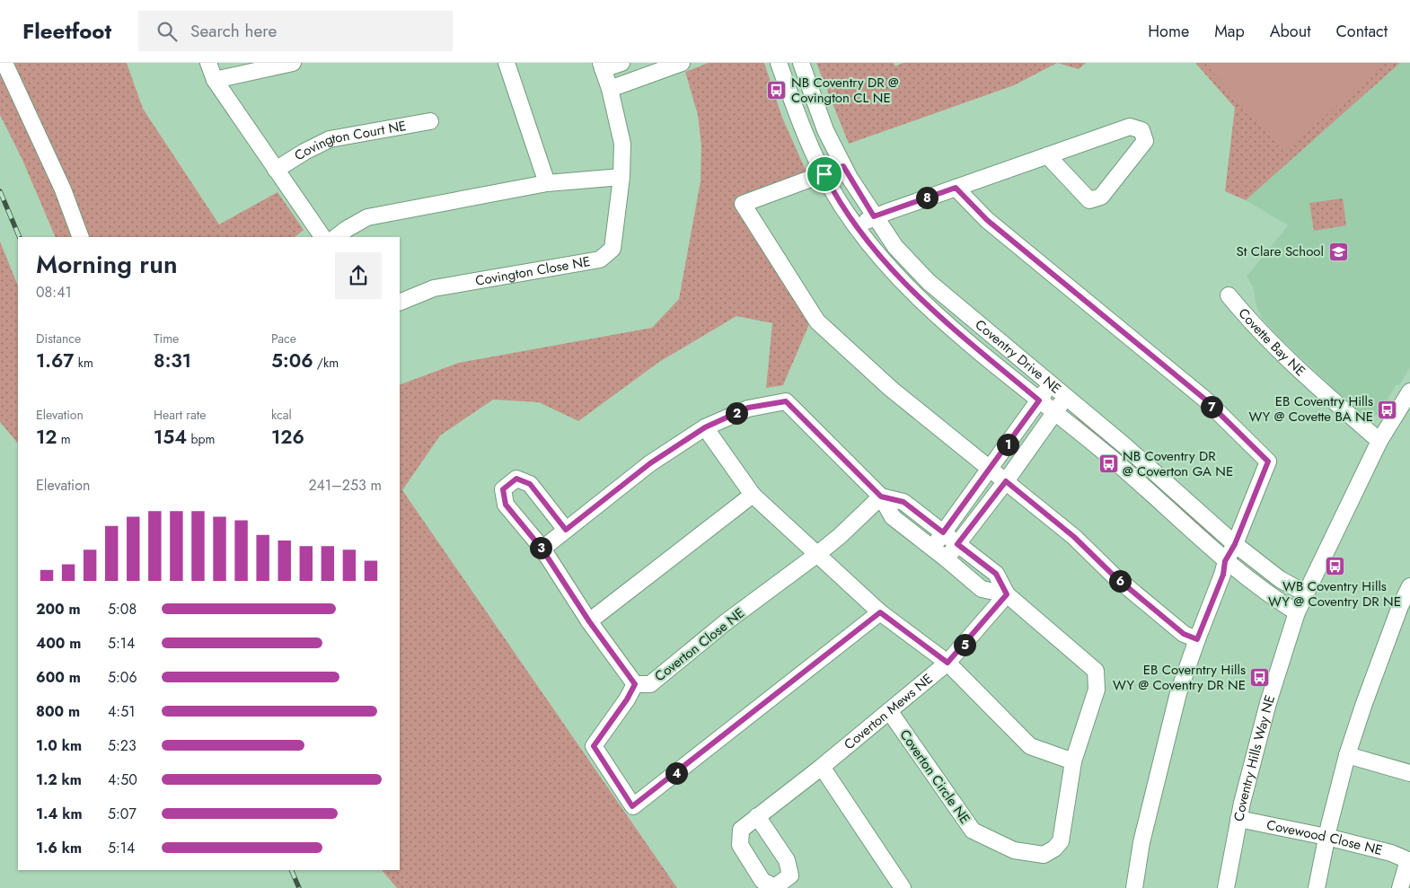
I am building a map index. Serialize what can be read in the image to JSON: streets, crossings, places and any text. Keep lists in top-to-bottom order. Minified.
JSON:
{"streets":{"street":["Covington Court NE","Covington Close NE","Covette Bay NE","Coventry Drive NE","Coverton Close NE","Coverton Mews NE","Coventry Hills Way NE","Coverton Circle NE","Covewood Close NE"]},"crossings":[["Covette Bay NE","Coventry Hills Way NE"],["Coventry Drive NE","Coventry Hills Way NE"],["Coverton Mews NE","Coverton Circle NE"],["Coventry Hills Way NE","Covewood Close NE"]],"places":{"bus stop":["NB Coventry DR @ Covington CL NE","EB Coventry Hills WY @ Covette BA NE","NB Coventry DR @ Coverton GA NE","WB Coventry Hills WY @ Coventry DR NE","EB Coverntry Hills WY @ Coventry DR NE"],"school or university":["St Clare School"]},"page":{"header":"Fleetfoot","search":"Search here","nav":["Home","Map","About","Contact"],"pins":["8","7","2","1","3","6","5","4"],"heading":["Morning run","08:41"],"stats":[["Distance","1.67 km"],["Time","8:31"],["Pace","5:06 /km"],["Elevation","12 m"],["Heart rate","154 bpm"],["kcal","126"]],"chart":["Elevation","241–253 m"],"list":[{"name":"200 m","note":"5:08"},{"name":"400 m","note":"5:14"},{"name":"600 m","note":"5:06"},{"name":"800 m","note":"4:51"},{"name":"1.0 km","note":"5:23"},{"name":"1.2 km","note":"4:50"},{"name":"1.4 km","note":"5:07"},{"name":"1.6 km","note":"5:14"}]}}
